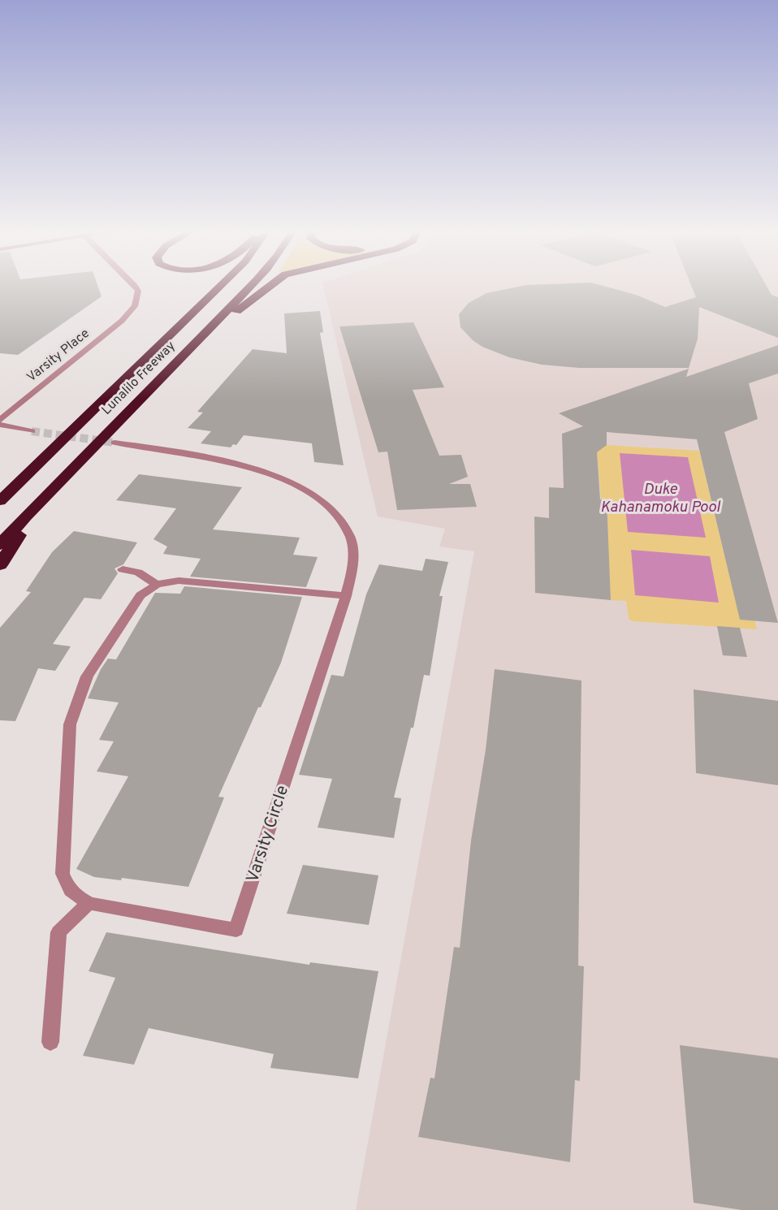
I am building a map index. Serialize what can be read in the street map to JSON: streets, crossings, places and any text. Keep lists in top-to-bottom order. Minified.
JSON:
{"streets":{"highway":["Lunalilo Freeway"],"street":["Varsity Place","Varsity Circle"]},"water":["Duke Kahanamoku Pool"]}
